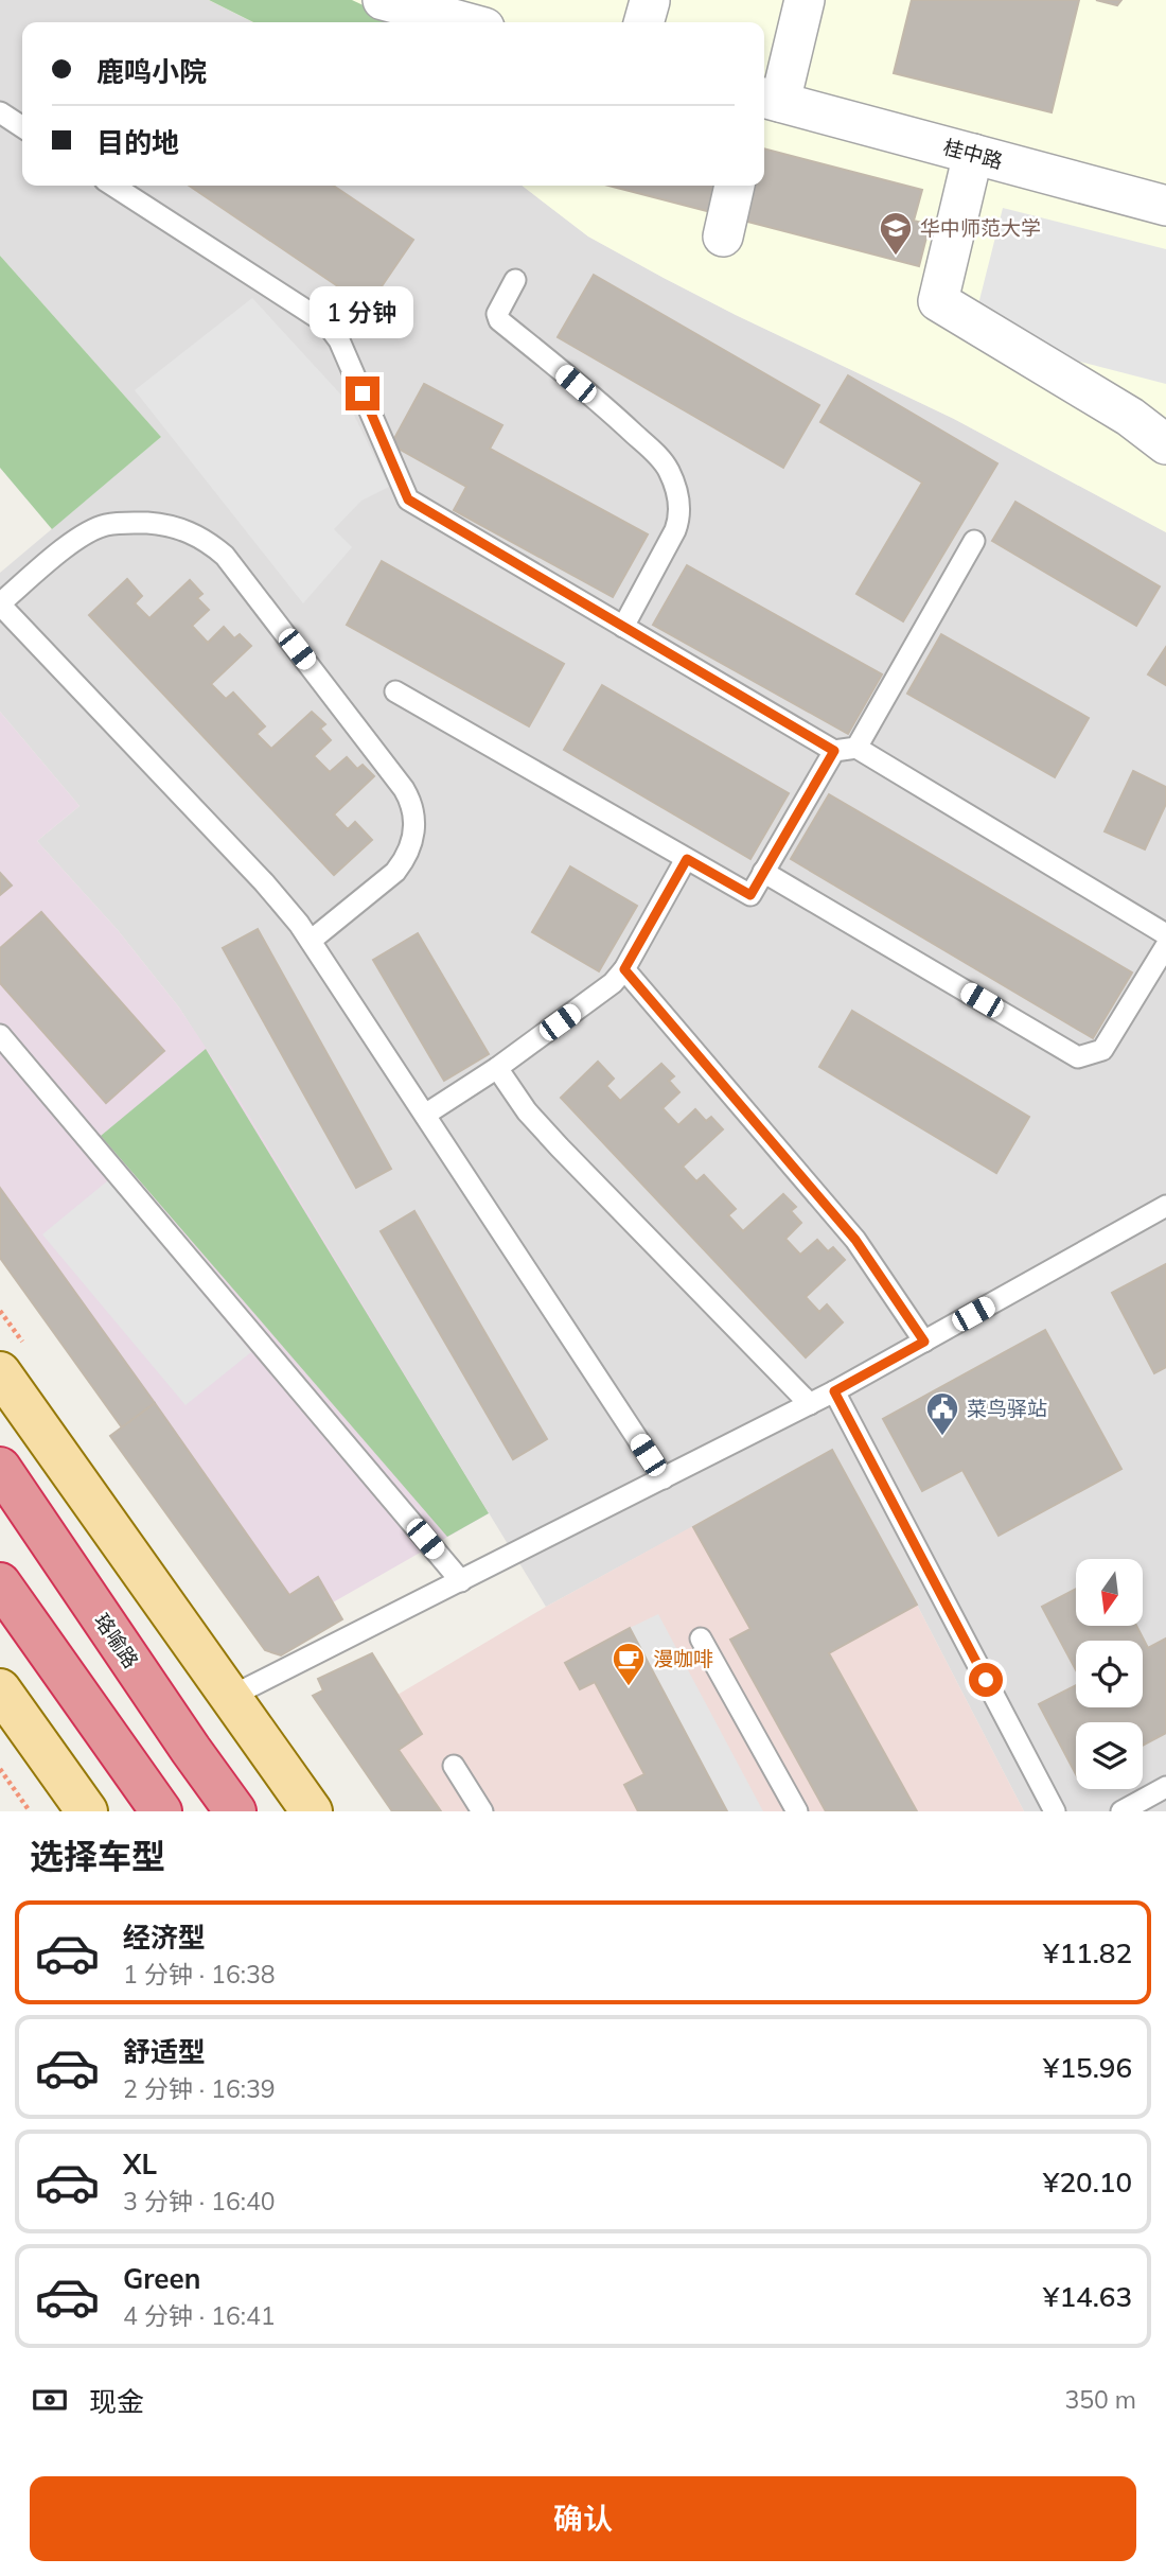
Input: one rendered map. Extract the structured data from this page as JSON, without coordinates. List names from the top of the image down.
{
  "streets": {
    "highway": ["珞喻路"],
    "street": ["桂中路"]
  },
  "places": {
    "school or university": ["华中师范大学"],
    "public building": ["菜鸟驿站"],
    "cafe": ["漫咖啡"]
  },
  "north": "bottom",
  "page": {
    "banner": ["鹿鸣小院", "目的地"],
    "bubble": "1 分钟",
    "heading": "选择车型",
    "list": [
      {
        "name": "经济型",
        "note": "1 分钟 · 16:38",
        "value": "¥11.82"
      },
      {
        "name": "舒适型",
        "note": "2 分钟 · 16:39",
        "value": "¥15.96"
      },
      {
        "name": "XL",
        "note": "3 分钟 · 16:40",
        "value": "¥20.10"
      },
      {
        "name": "Green",
        "note": "4 分钟 · 16:41",
        "value": "¥14.63"
      }
    ],
    "pay": ["现金", "350 m"],
    "buttons": "确认"
  }
}
